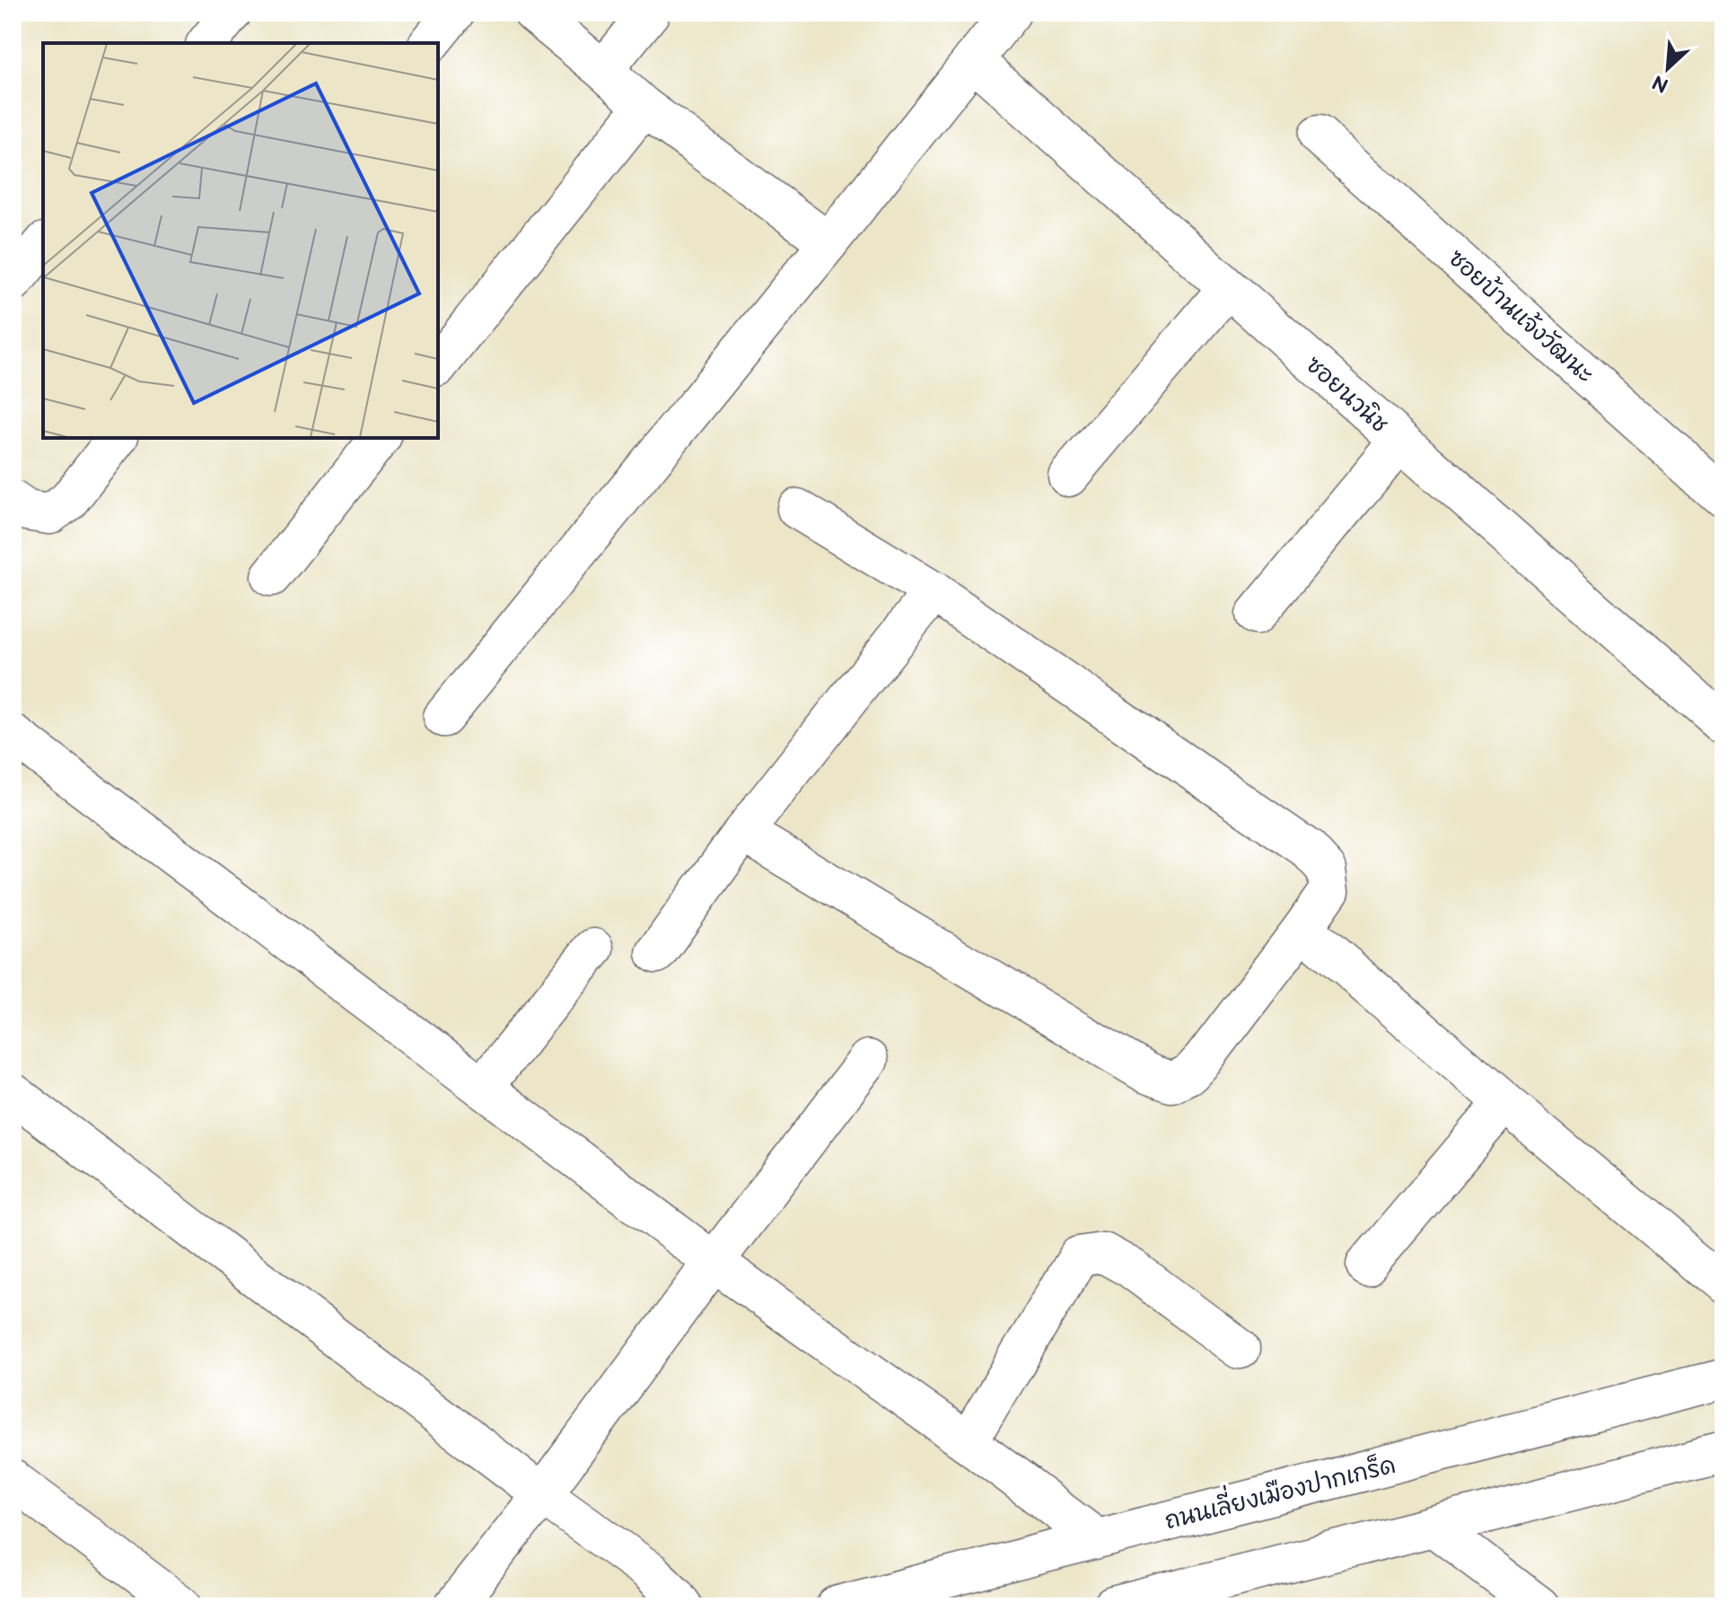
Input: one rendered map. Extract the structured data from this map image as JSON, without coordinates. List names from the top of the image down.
{
  "streets": {
    "street": ["ซอยบ้านแจ้งวัฒนะ", "ซอยนวนิช", "ถนนเลี่ยงเมืองปากเกร็ด"]
  },
  "north": "bottom left"
}
